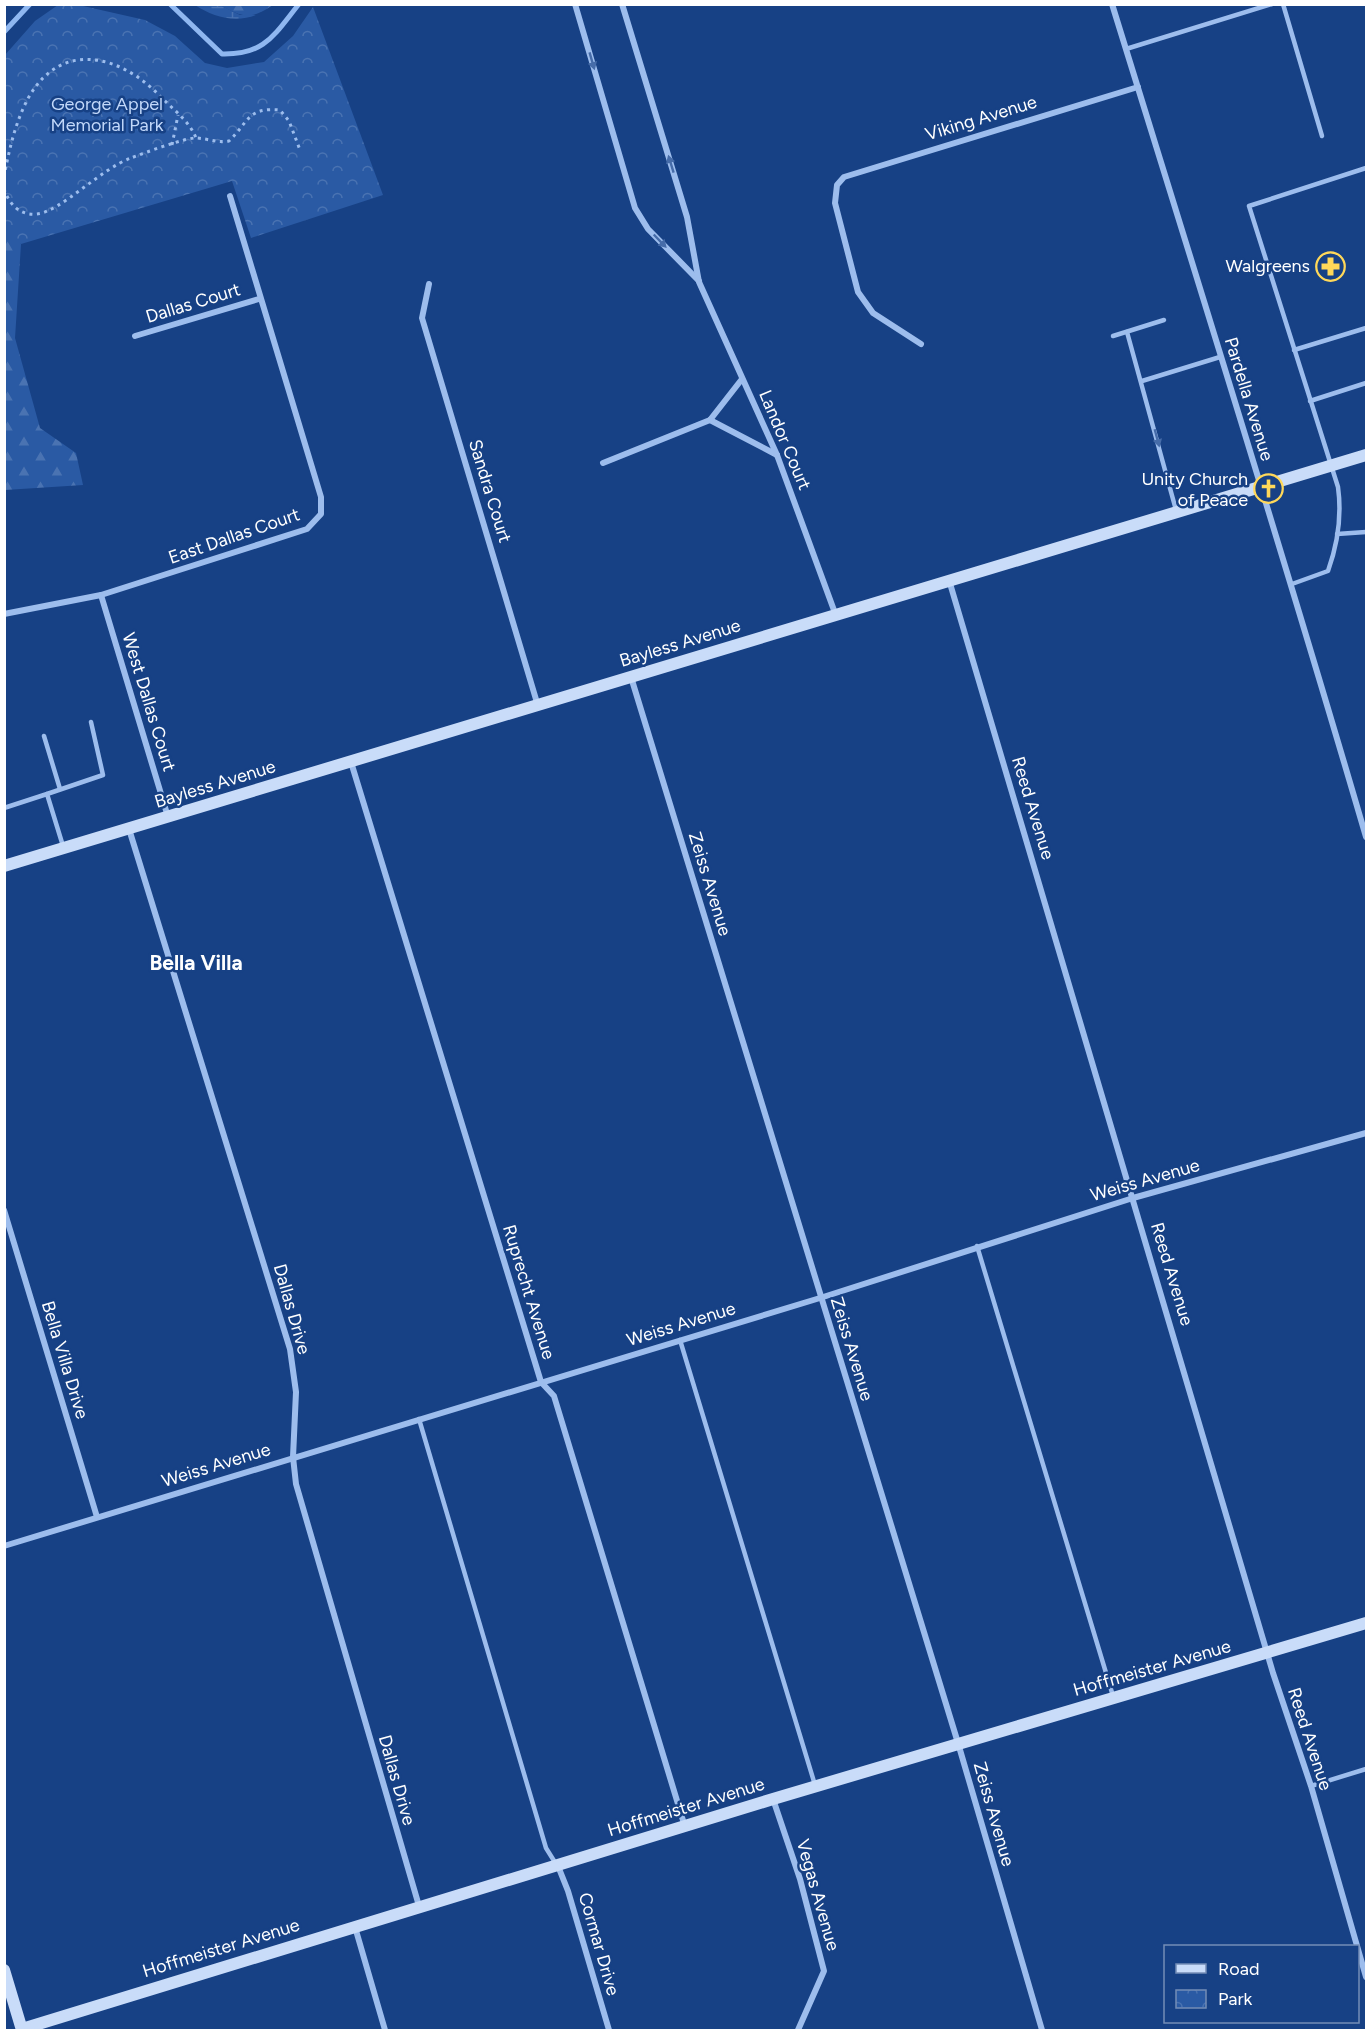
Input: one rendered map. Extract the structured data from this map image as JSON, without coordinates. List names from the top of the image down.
{
  "streets": {
    "street": [
      "Viking Avenue",
      "Dallas Court",
      "Pardella Avenue",
      "Landor Court",
      "Sandra Court",
      "East Dallas Court",
      "Bayless Avenue",
      "West Dallas Court",
      "Reed Avenue",
      "Zeiss Avenue",
      "Weiss Avenue",
      "Ruprecht Avenue",
      "Dallas Drive",
      "Bella Villa Drive",
      "Hoffmeister Avenue",
      "Vegas Avenue",
      "Cormar Drive"
    ]
  },
  "crossings": [
    ["Viking Avenue", "Pardella Avenue"],
    ["Dallas Court", "East Dallas Court"],
    ["Pardella Avenue", "Bayless Avenue"],
    ["Landor Court", "Bayless Avenue"],
    ["Sandra Court", "Bayless Avenue"],
    ["East Dallas Court", "West Dallas Court"],
    ["Bayless Avenue", "West Dallas Court"],
    ["Bayless Avenue", "Reed Avenue"],
    ["Bayless Avenue", "Zeiss Avenue"],
    ["Bayless Avenue", "Ruprecht Avenue"],
    ["Bayless Avenue", "Dallas Drive"],
    ["Reed Avenue", "Weiss Avenue"],
    ["Reed Avenue", "Hoffmeister Avenue"],
    ["Zeiss Avenue", "Weiss Avenue"],
    ["Zeiss Avenue", "Hoffmeister Avenue"],
    ["Weiss Avenue", "Ruprecht Avenue"],
    ["Weiss Avenue", "Dallas Drive"],
    ["Weiss Avenue", "Bella Villa Drive"],
    ["Ruprecht Avenue", "Hoffmeister Avenue"],
    ["Dallas Drive", "Hoffmeister Avenue"],
    ["Hoffmeister Avenue", "Vegas Avenue"],
    ["Hoffmeister Avenue", "Cormar Drive"]
  ],
  "districts": ["Bella Villa"],
  "parks": ["George Appel Memorial Park"],
  "places": {
    "pharmacy": ["Walgreens"],
    "church": ["Unity Church of Peace"]
  },
  "legend": ["Road", "Park"]
}
